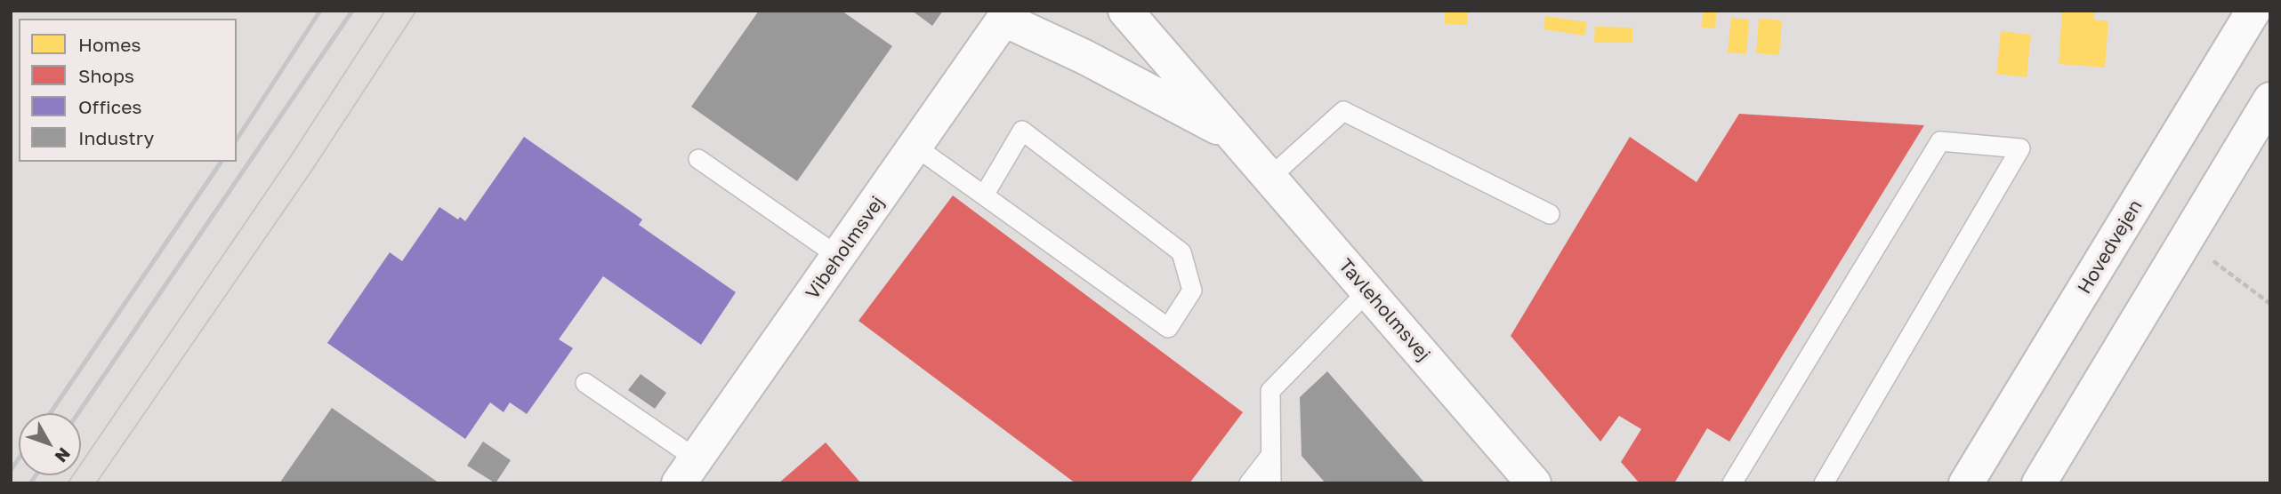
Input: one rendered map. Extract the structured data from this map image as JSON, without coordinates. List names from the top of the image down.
{
  "streets": {
    "street": ["Hovedvejen", "Vibeholmsvej", "Tavleholmsvej"]
  },
  "crossings": [
    ["Vibeholmsvej", "Tavleholmsvej"]
  ],
  "legend": [
    "Homes",
    "Shops",
    "Offices",
    "Industry"
  ],
  "north": "bottom right"
}
